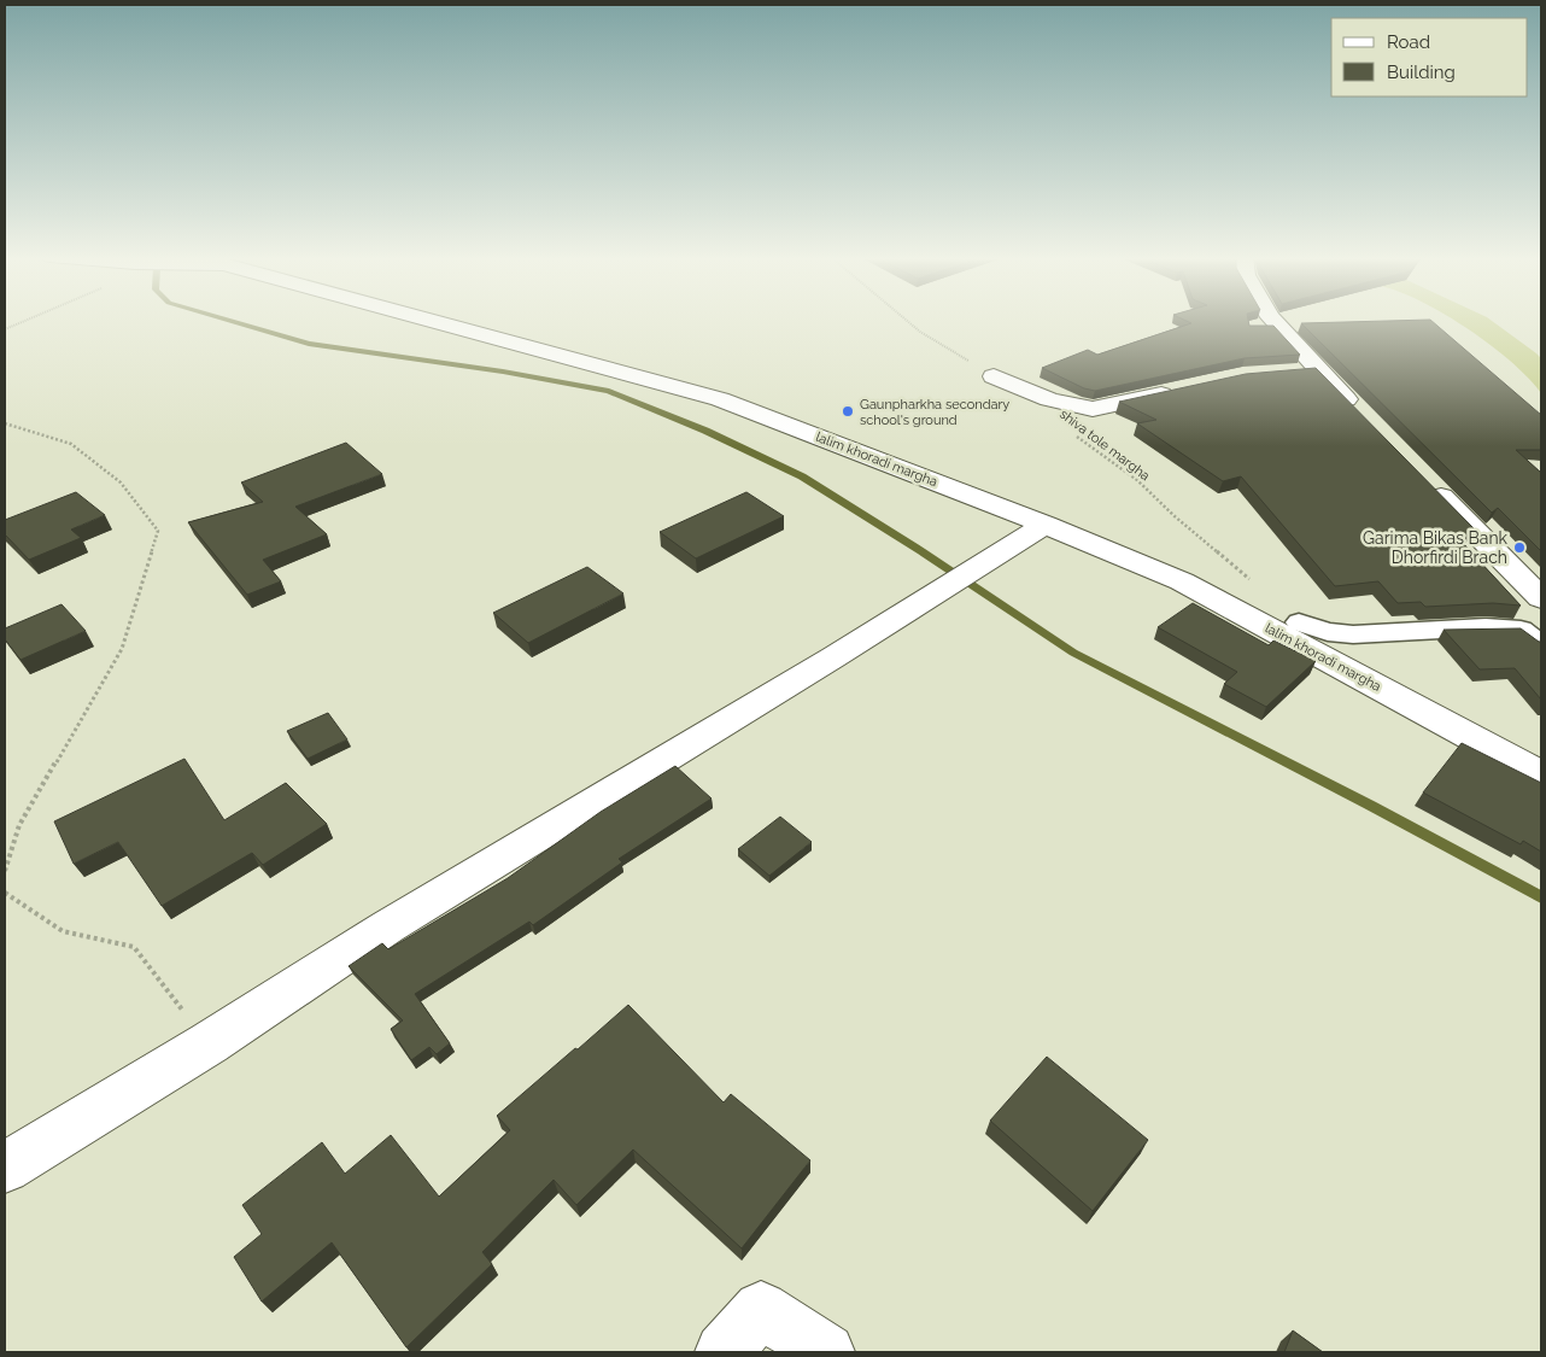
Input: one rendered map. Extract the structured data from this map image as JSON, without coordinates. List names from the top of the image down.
{
  "streets": {
    "street": ["lalim khoradi margha"],
    "path": ["shiva tole margha"]
  },
  "places": ["Gaunpharkha secondary school's ground", "Garima Bikas Bank Dhorfirdi Brach"],
  "legend": ["Road", "Building"]
}
